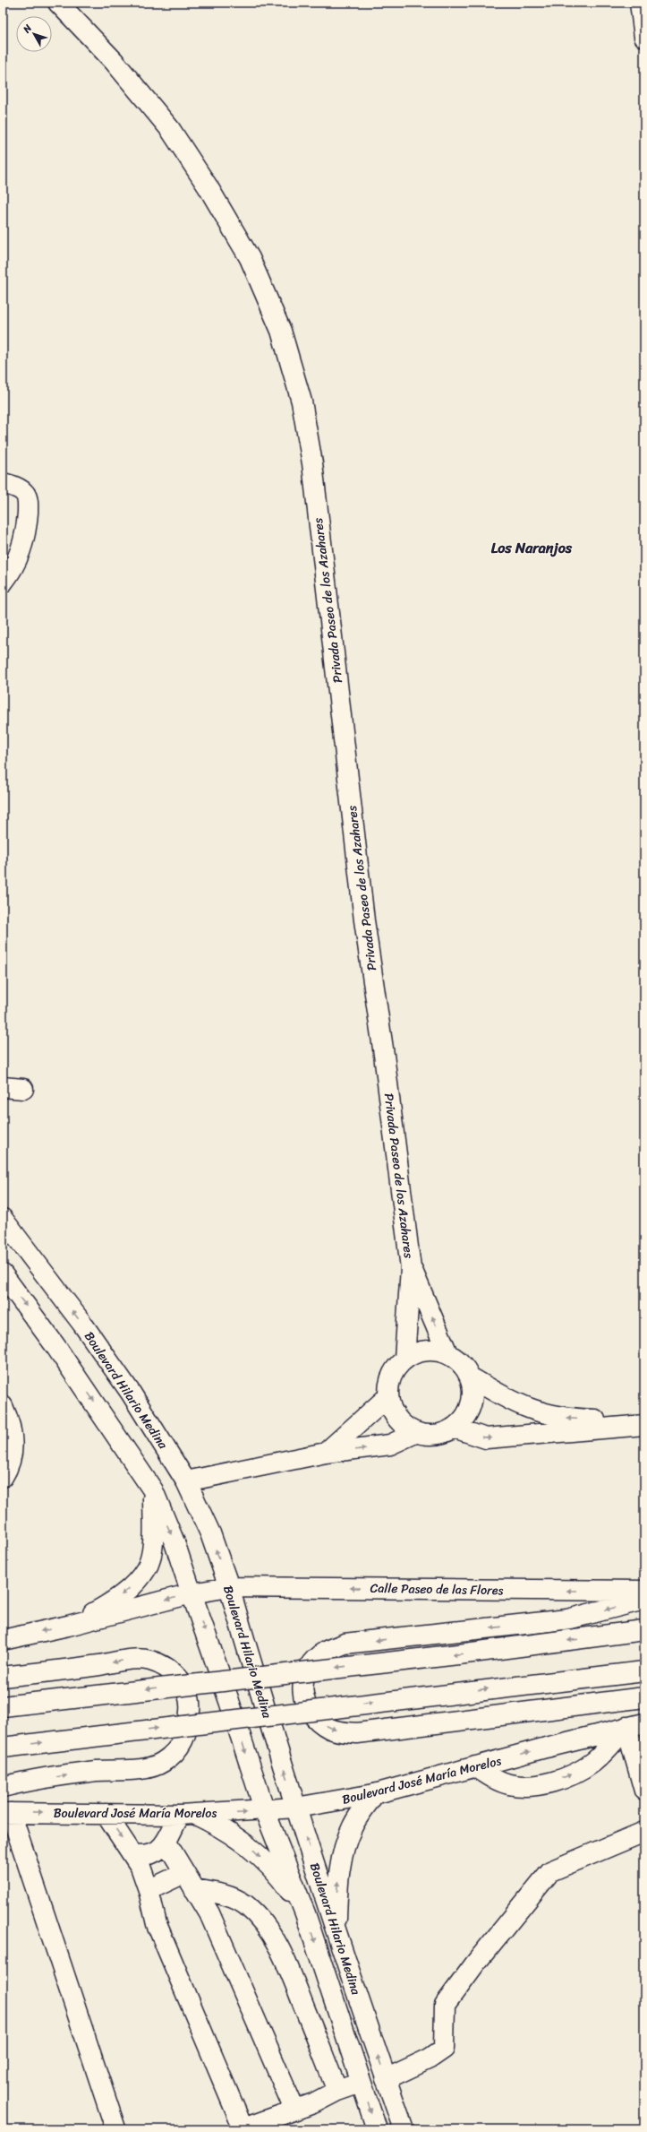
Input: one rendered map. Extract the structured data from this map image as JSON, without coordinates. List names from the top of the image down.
{
  "streets": {
    "street": [
      "Privada Paseo de los Azahares",
      "Boulevard Hilario Medina",
      "Calle Paseo de las Flores",
      "Boulevard José María Morelos"
    ]
  },
  "crossings": [
    ["Boulevard Hilario Medina", "Calle Paseo de las Flores"],
    ["Boulevard Hilario Medina", "Boulevard José María Morelos"]
  ],
  "districts": ["Los Naranjos"],
  "north": "top left"
}
